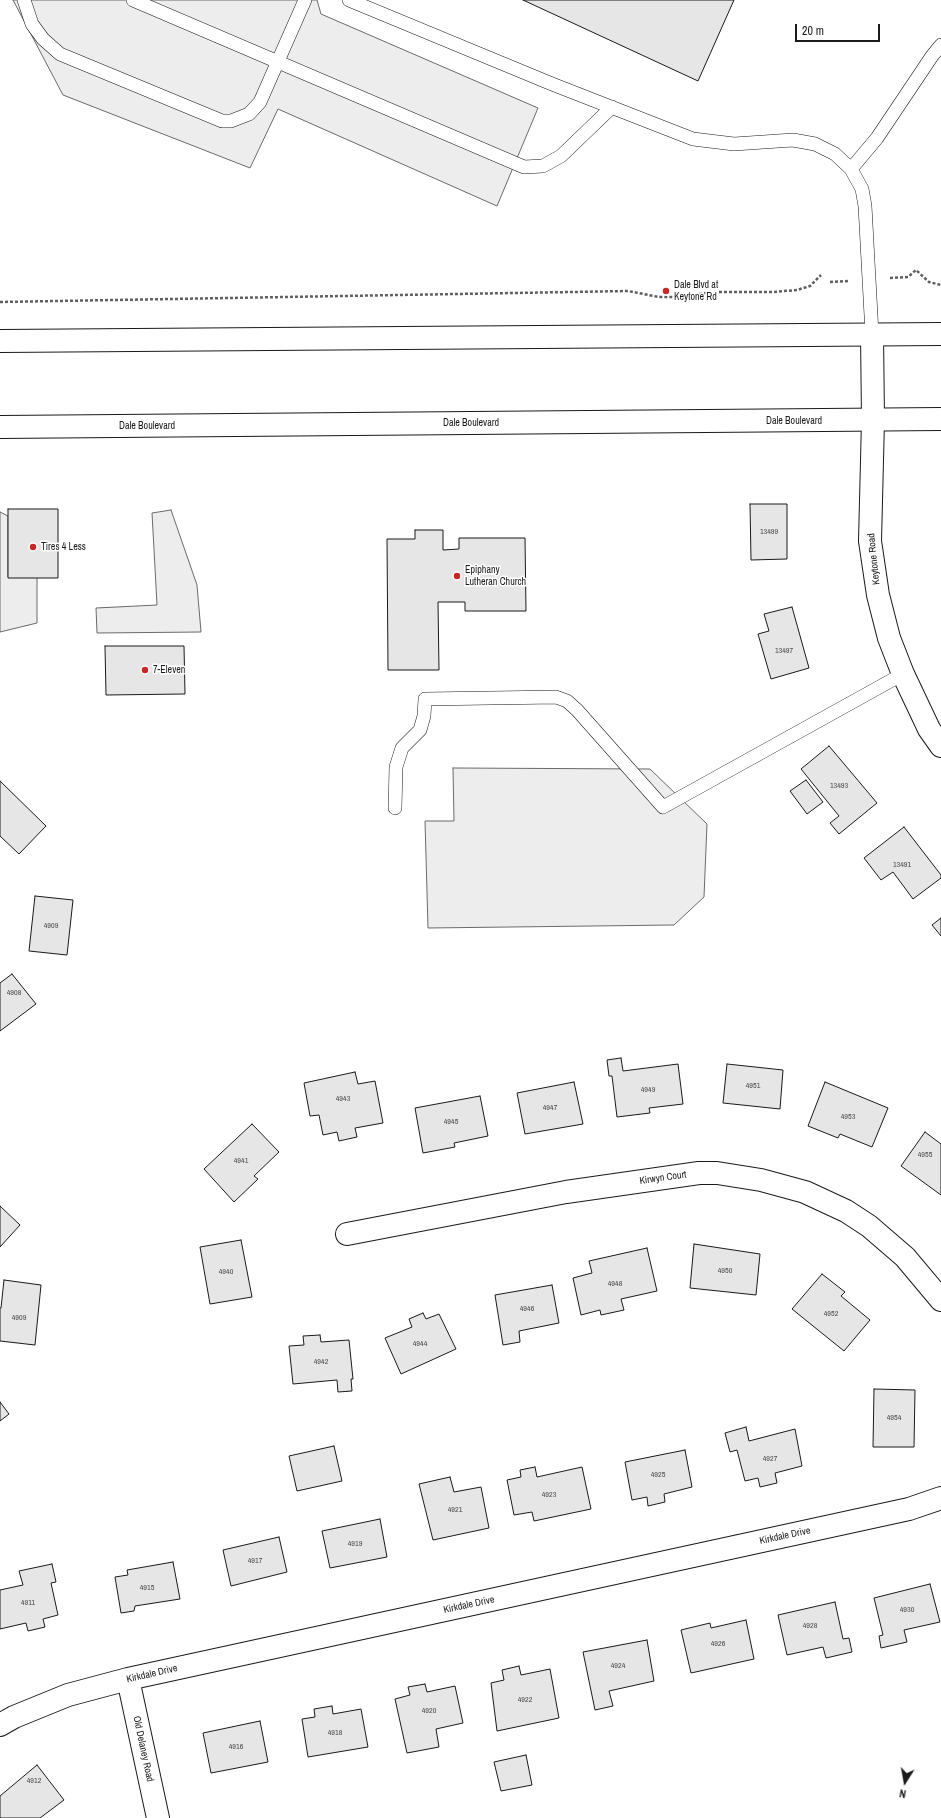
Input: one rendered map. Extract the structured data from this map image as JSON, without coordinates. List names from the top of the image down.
{
  "streets": {
    "street": [
      "Dale Boulevard",
      "Keytone Road",
      "Kirwyn Court",
      "Kirkdale Drive",
      "Old Delaney Road"
    ]
  },
  "crossings": [
    ["Dale Boulevard", "Keytone Road"],
    ["Kirkdale Drive", "Old Delaney Road"]
  ],
  "places": [
    "Dale Blvd at Keytone Rd",
    "Tires 4 Less",
    "Epiphany Lutheran Church",
    "7-Eleven"
  ],
  "house_numbers": [
    "13499",
    "13497",
    "13493",
    "13491",
    "4909",
    "4908",
    "4951",
    "4949",
    "4943",
    "4947",
    "4953",
    "4945",
    "4955",
    "4941",
    "4950",
    "4940",
    "4948",
    "4946",
    "4952",
    "4909",
    "4944",
    "4942",
    "4954",
    "4927",
    "4925",
    "4923",
    "4921",
    "4919",
    "4917",
    "4915",
    "4911",
    "4930",
    "4928",
    "4926",
    "4924",
    "4922",
    "4920",
    "4918",
    "4916",
    "4912"
  ],
  "scale_bar": "20 m",
  "north": "bottom"
}
